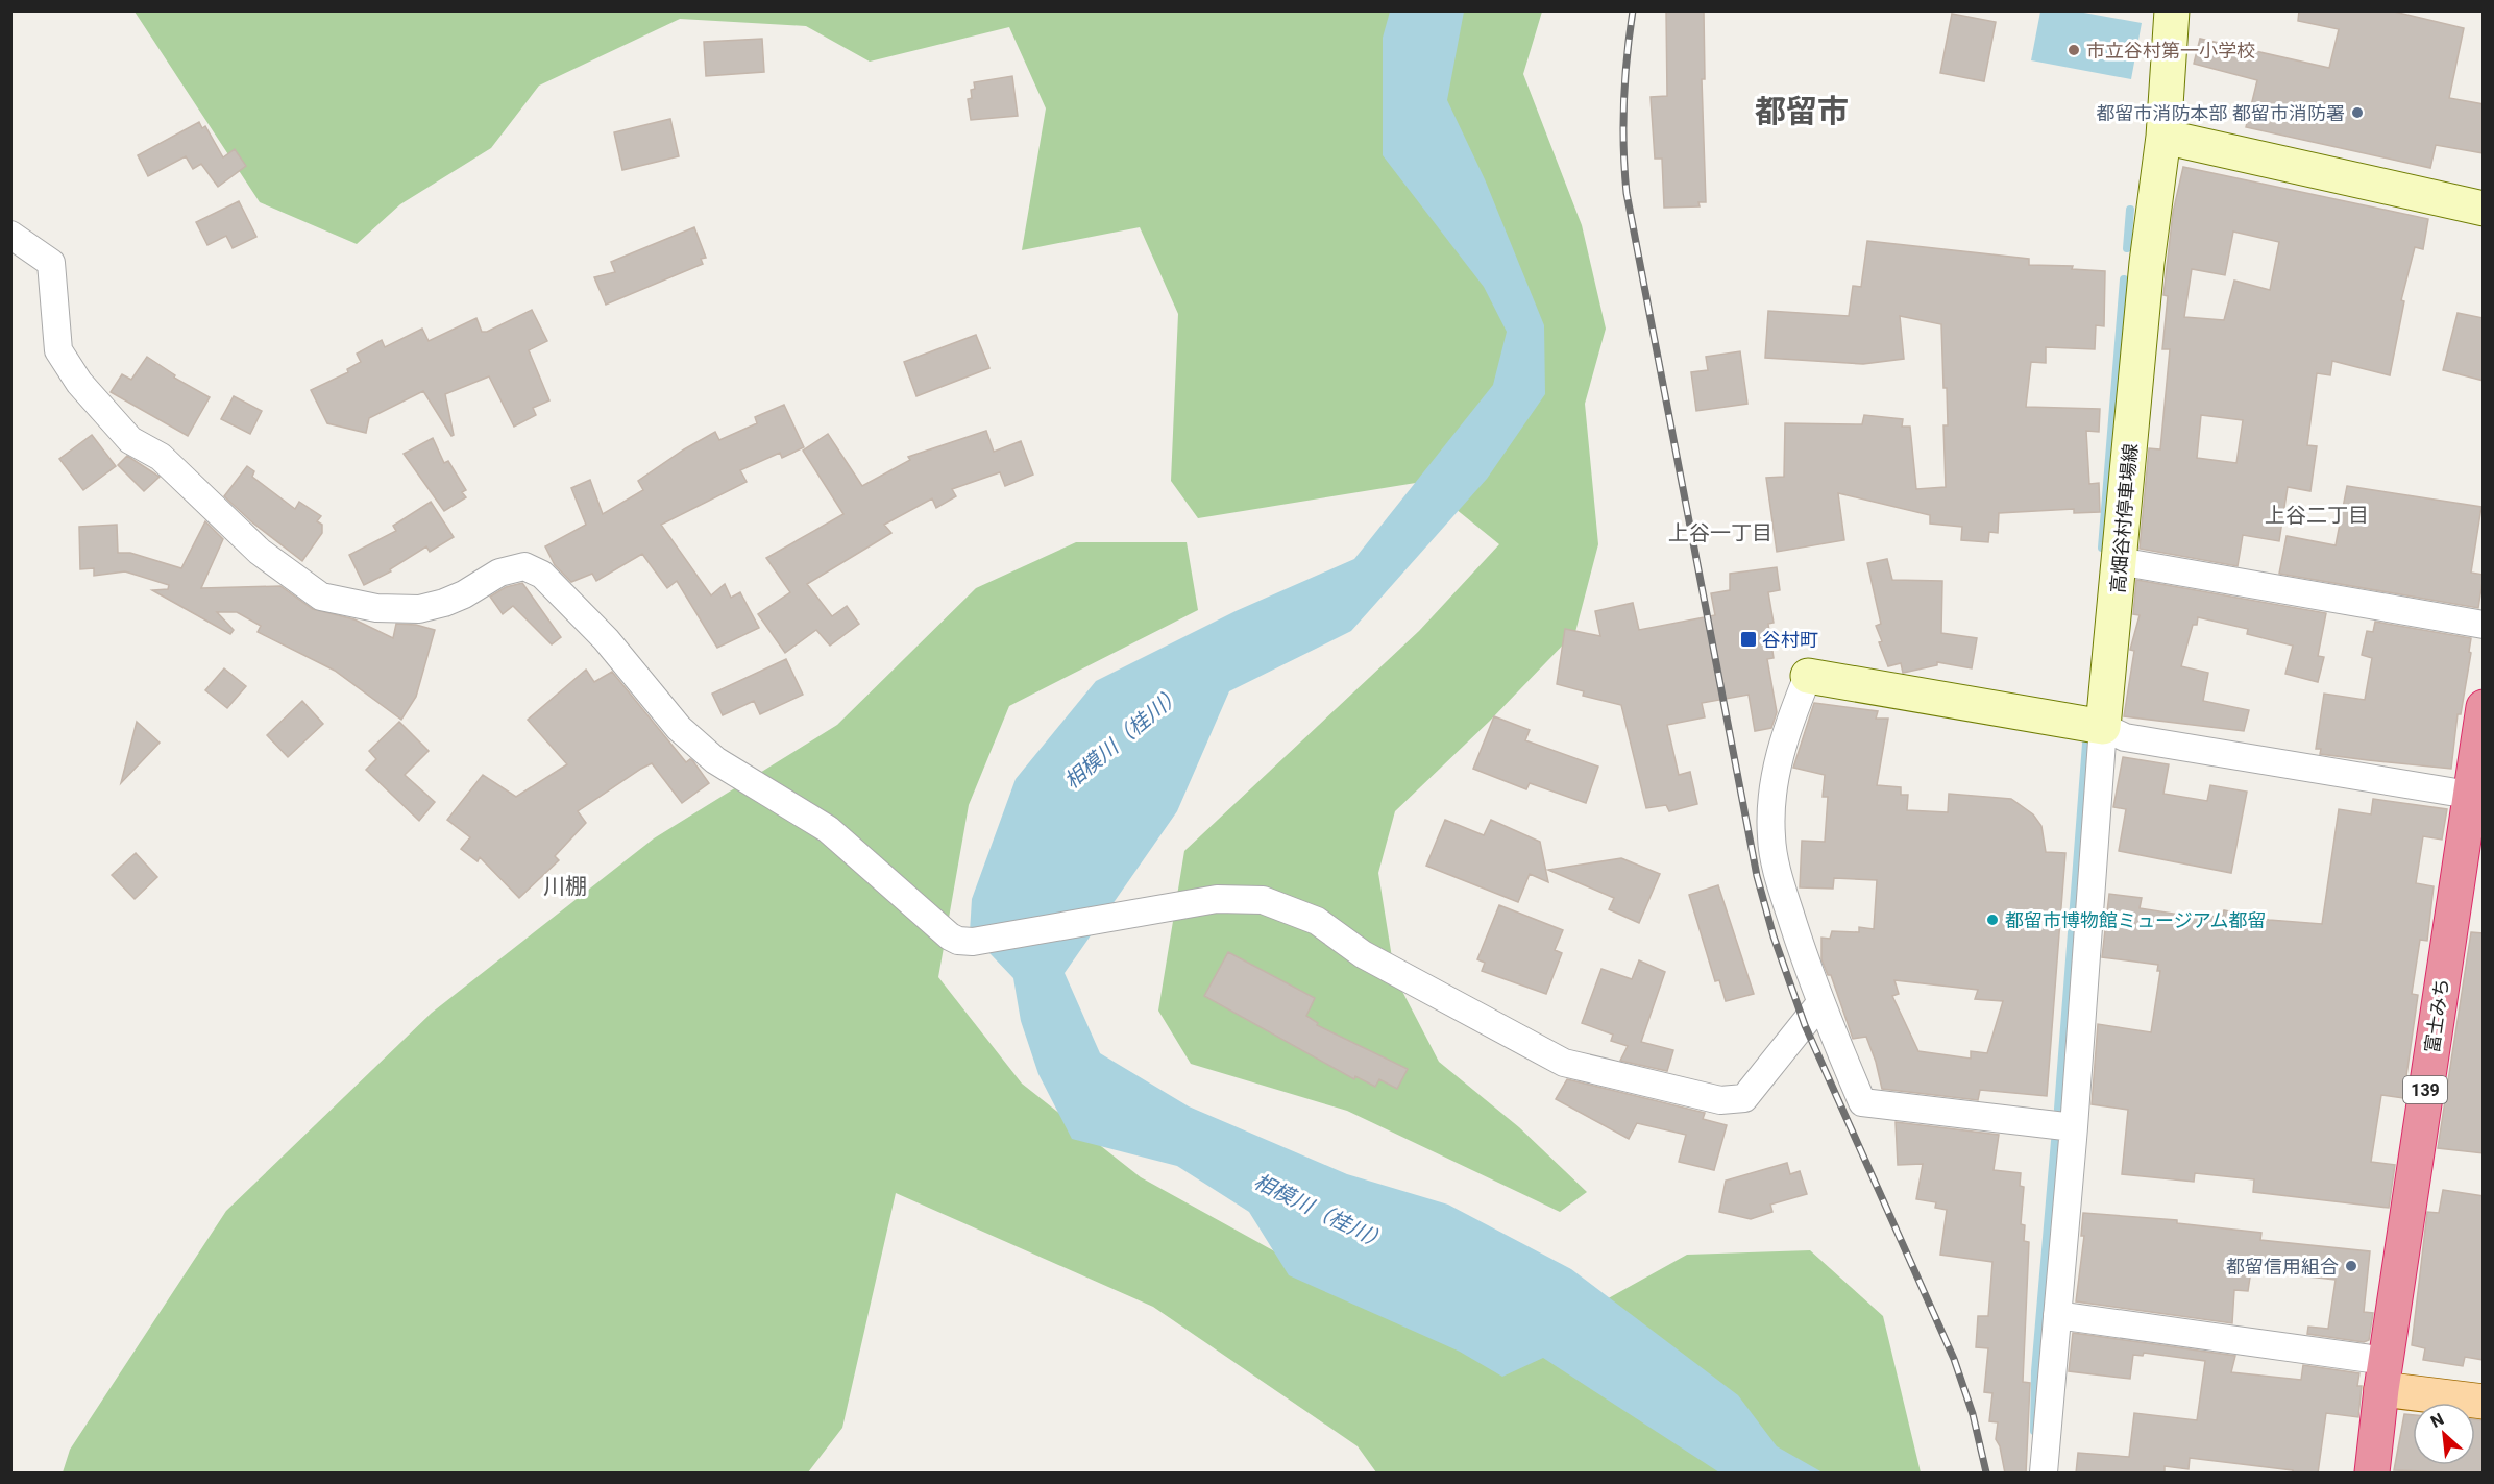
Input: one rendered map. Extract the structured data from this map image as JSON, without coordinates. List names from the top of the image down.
{
  "streets": {
    "highway": ["富士みち", "139"],
    "main road": ["高畑谷村停車場線"]
  },
  "districts": [
    "都留市",
    "上谷二丁目",
    "上谷一丁目",
    "川棚"
  ],
  "water": ["相模川（桂川）"],
  "places": {
    "other": [
      "市立谷村第一小学校",
      "都留市消防本部 都留市消防署",
      "都留市博物館ミュージアム都留",
      "都留信用組合"
    ],
    "transit": ["谷村町"]
  },
  "north": "top left"
}
